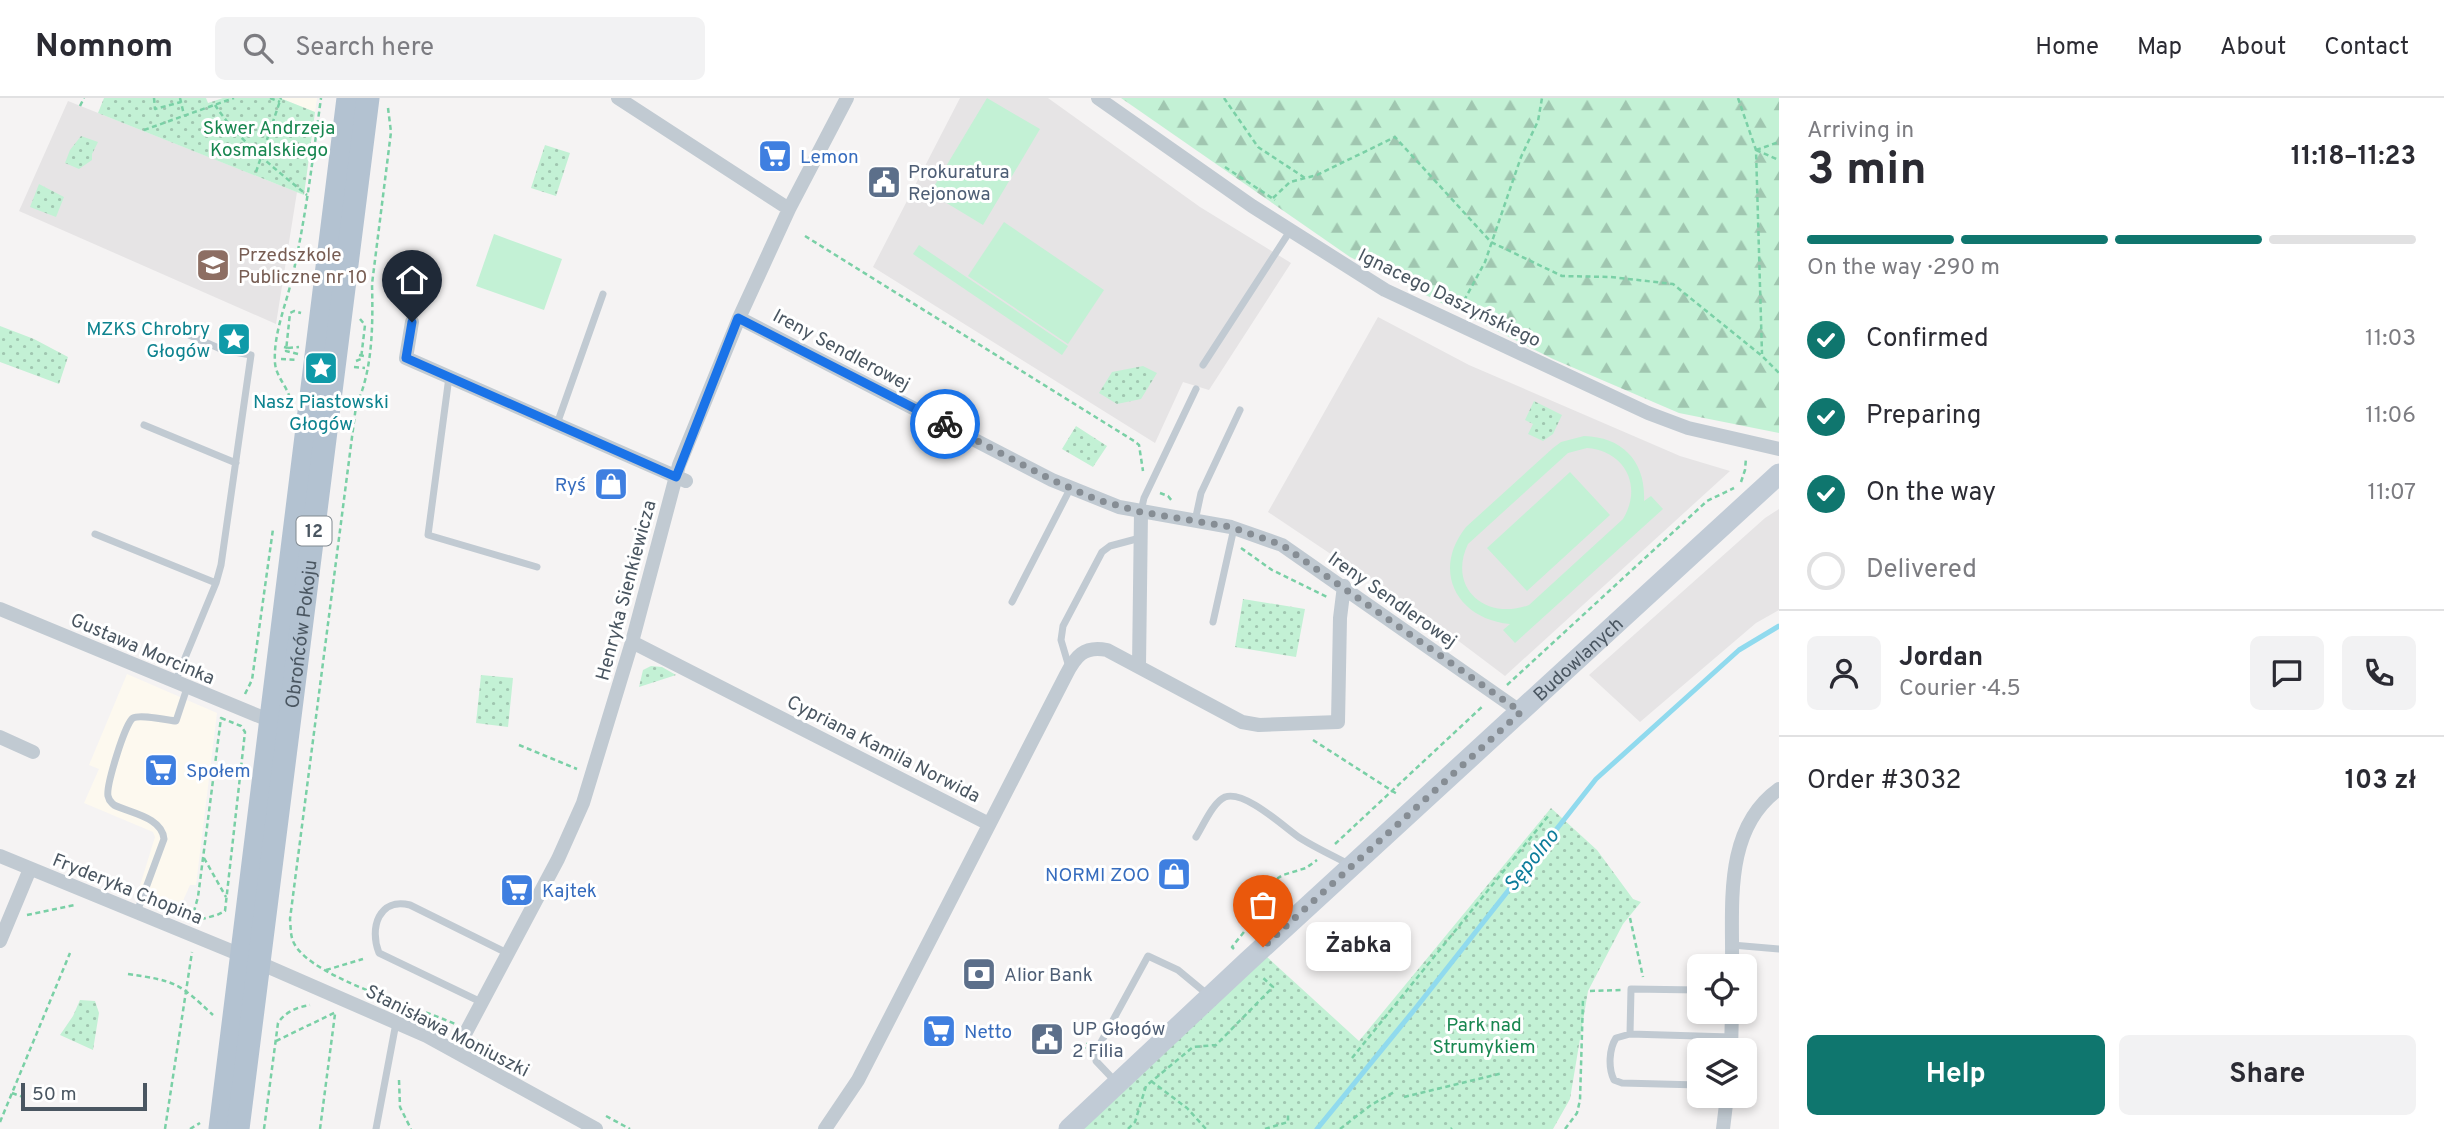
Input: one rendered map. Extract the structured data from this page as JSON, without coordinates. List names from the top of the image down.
{
  "streets": {
    "main road": ["12", "Obrońców Pokoju"],
    "street": [
      "Ignacego Daszyńskiego",
      "Ireny Sendlerowej",
      "Henryka Sienkiewicza",
      "Gustawa Morcinka",
      "Budowlanych",
      "Cypriana Kamila Norwida",
      "Fryderyka Chopina",
      "Stanisława Moniuszki"
    ]
  },
  "crossings": [
    ["Ireny Sendlerowej", "Henryka Sienkiewicza"],
    ["Ireny Sendlerowej", "Budowlanych"],
    ["Ireny Sendlerowej", "Cypriana Kamila Norwida"],
    ["Henryka Sienkiewicza", "Cypriana Kamila Norwida"],
    ["Henryka Sienkiewicza", "Stanisława Moniuszki"],
    ["Obrońców Pokoju", "Gustawa Morcinka"],
    ["Obrońców Pokoju", "Fryderyka Chopina"],
    ["Obrońców Pokoju", "Stanisława Moniuszki"],
    ["Fryderyka Chopina", "Stanisława Moniuszki"]
  ],
  "water": ["Sępolno"],
  "parks": ["Skwer Andrzeja Kosmalskiego", "Park nad Strumykiem"],
  "places": {
    "supermarket": [
      "Lemon",
      "Społem",
      "Kajtek",
      "Netto"
    ],
    "public building": ["Prokuratura Rejonowa", "UP Głogów 2 Filia"],
    "school or university": ["Przedszkole Publiczne nr 10"],
    "place": ["MZKS Chrobry Głogów", "Nasz Piastowski Głogów"],
    "shop": ["Ryś", "NORMI ZOO"],
    "other": ["Żabka"],
    "bank": ["Alior Bank"]
  },
  "scale_bar": "50 m",
  "page": {
    "header": "Nomnom",
    "search": "Search here",
    "nav": [
      "Home",
      "Map",
      "About",
      "Contact"
    ],
    "heading": ["3 min", "Arriving in", "11:18–11:23"],
    "panel": [
      "Jordan",
      "Courier · 4.5",
      "Order #3032",
      "103 zł"
    ],
    "bar": "On the way · 290 m",
    "list": [
      ["Confirmed", "11:03"],
      ["Preparing", "11:06"],
      ["On the way", "11:07"],
      "Delivered"
    ],
    "bubble": "Żabka",
    "buttons": ["Help", "Share"],
    "scale": "50 m"
  }
}
